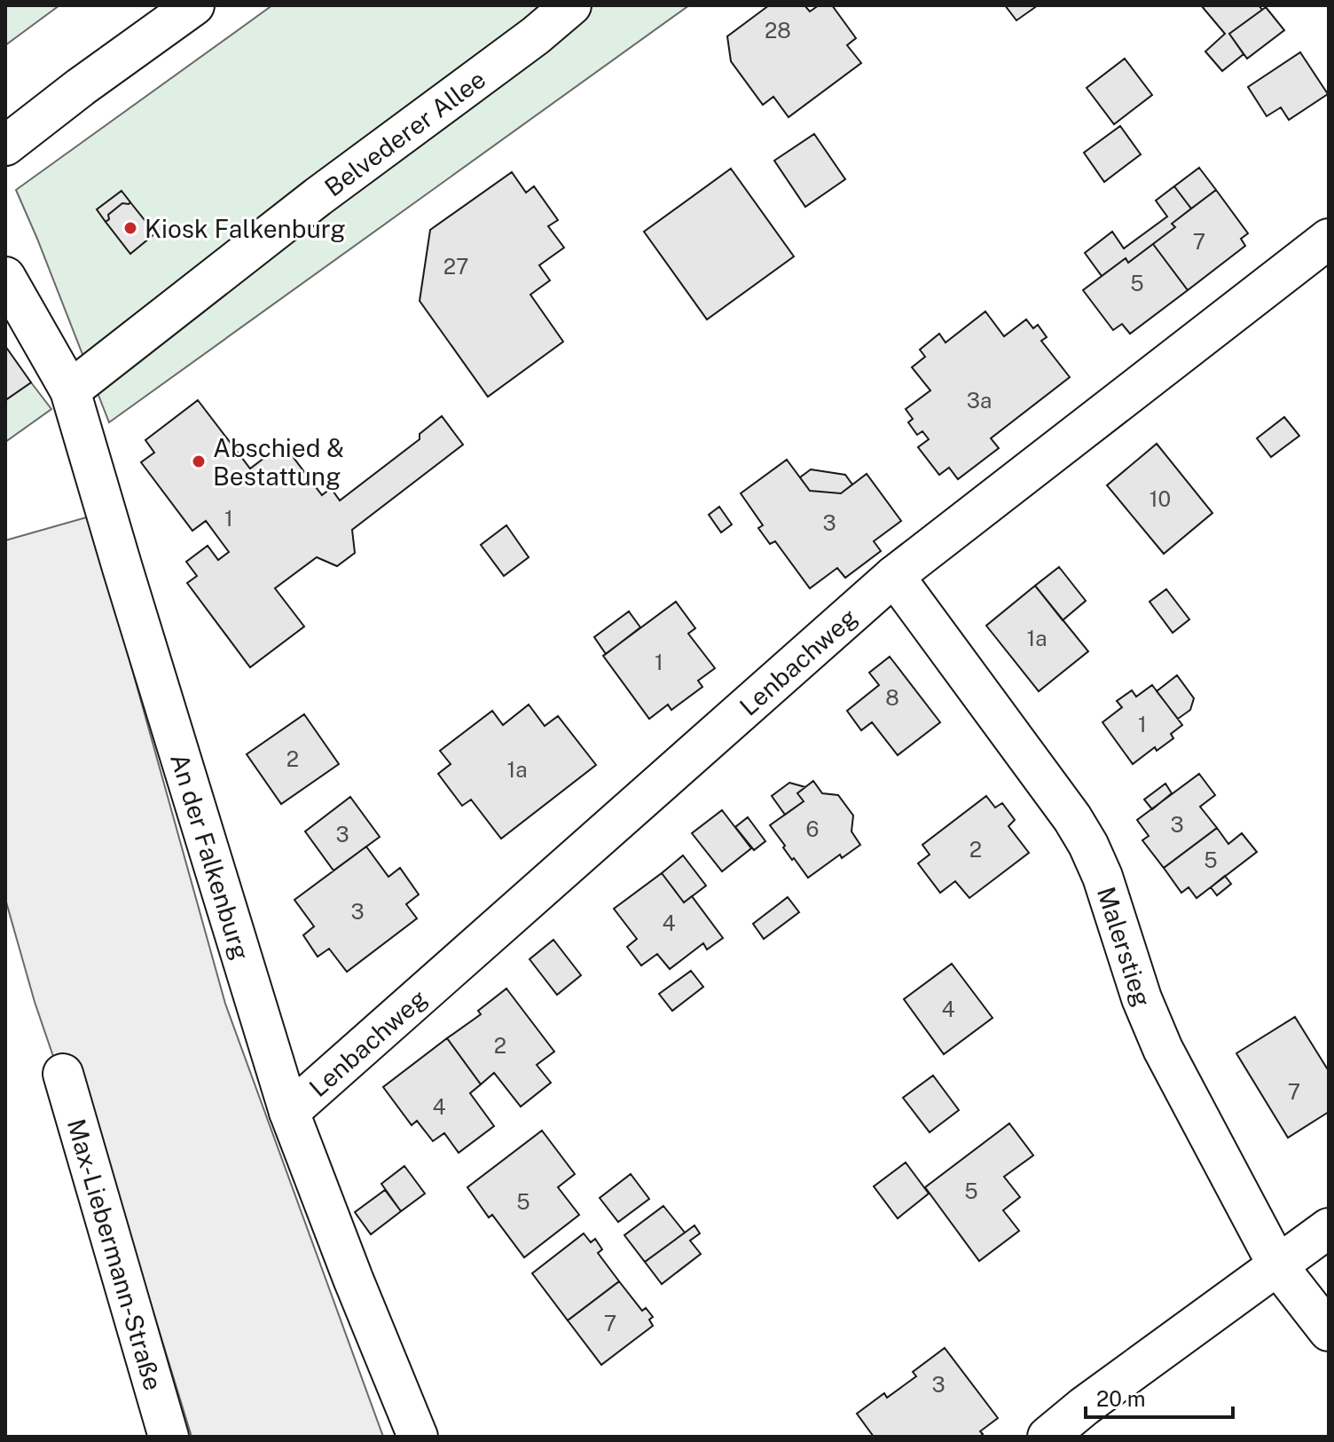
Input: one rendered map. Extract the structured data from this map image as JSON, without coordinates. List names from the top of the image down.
{
  "streets": {
    "street": [
      "Belvederer Allee",
      "Lenbachweg",
      "An der Falkenburg",
      "Malerstieg",
      "Max-Liebermann-Straße"
    ]
  },
  "crossings": [
    ["Belvederer Allee", "An der Falkenburg"],
    ["Lenbachweg", "An der Falkenburg"],
    ["Lenbachweg", "Malerstieg"]
  ],
  "places": ["Kiosk Falkenburg", "Abschied & Bestattung"],
  "house_numbers": [
    "28",
    "7",
    "27",
    "5",
    "3a",
    "10",
    "1",
    "3",
    "1a",
    "1",
    "8",
    "1",
    "2",
    "1a",
    "3",
    "6",
    "3",
    "2",
    "5",
    "3",
    "4",
    "4",
    "2",
    "7",
    "4",
    "5",
    "5",
    "7",
    "3"
  ],
  "scale_bar": "20 m"
}
